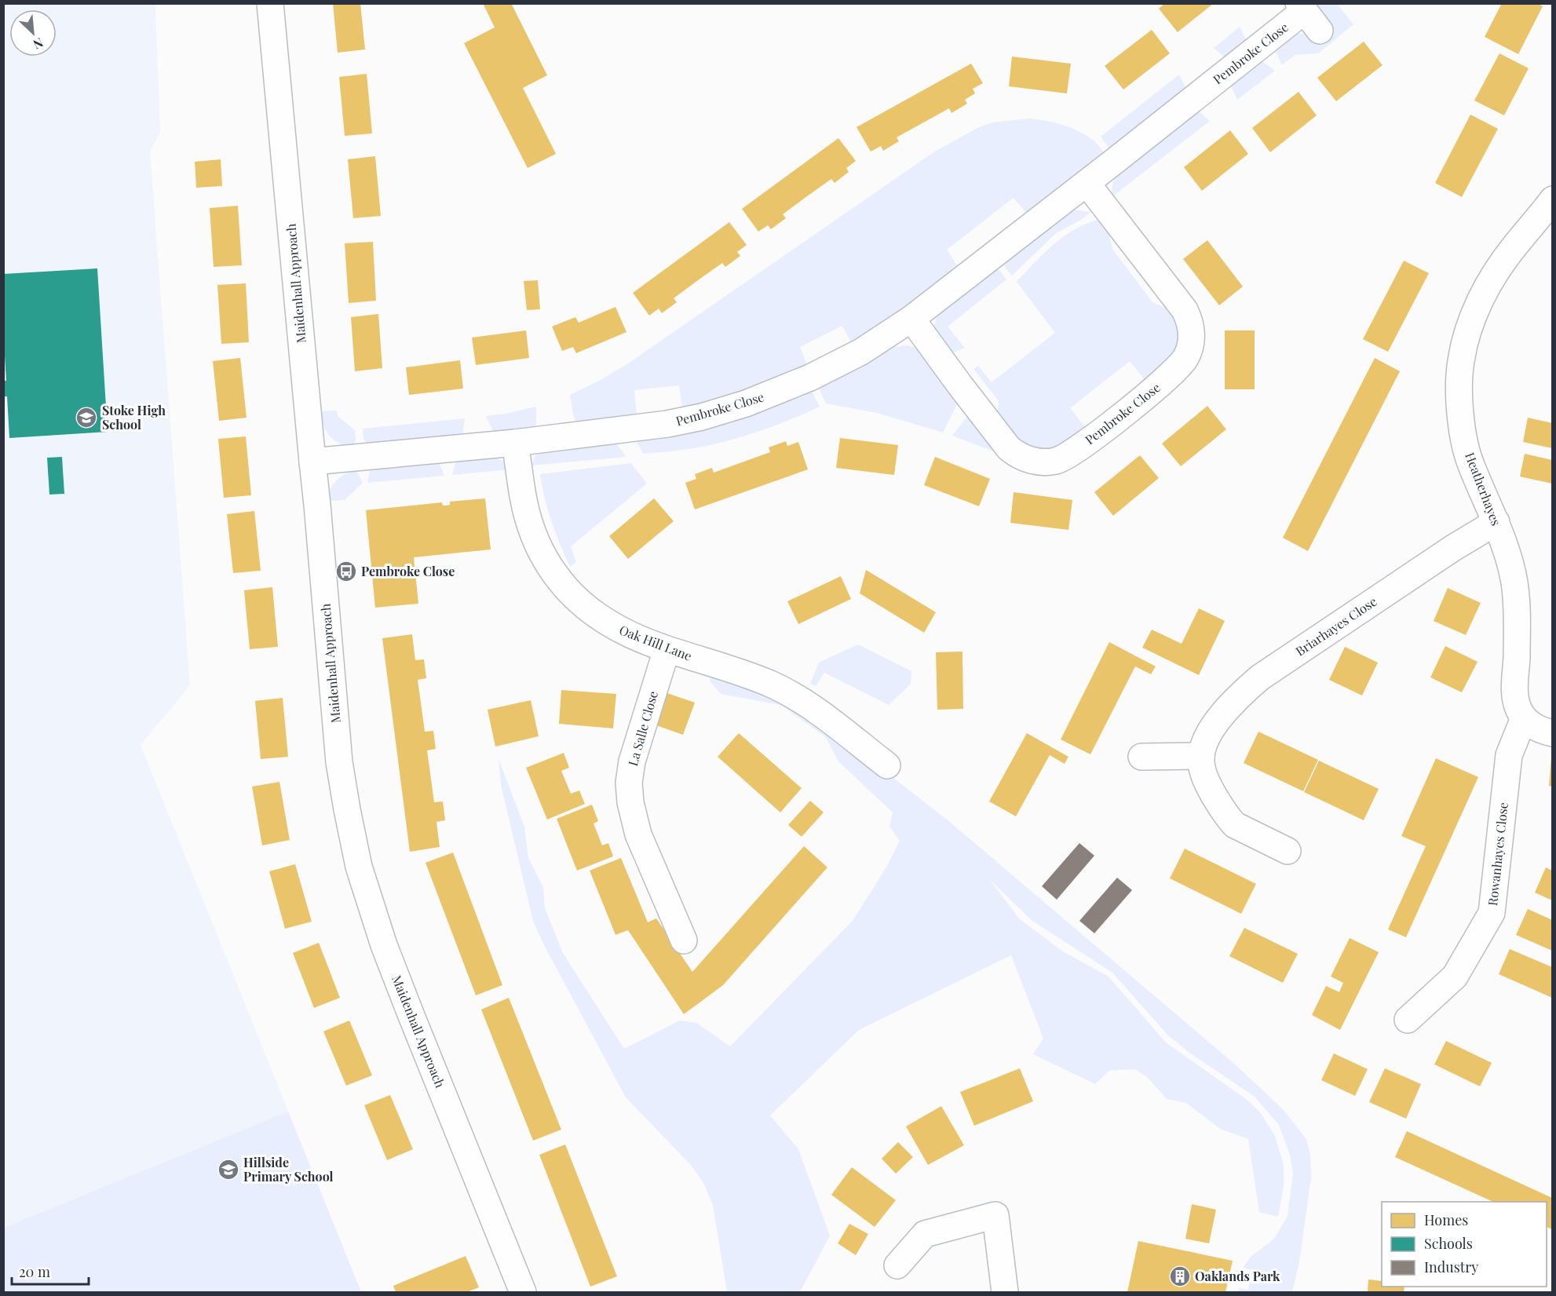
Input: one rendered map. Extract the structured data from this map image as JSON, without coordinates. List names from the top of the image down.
{
  "streets": {
    "street": [
      "Pembroke Close",
      "Maidenhall Approach",
      "Heatherhayes",
      "Briarhayes Close",
      "Oak Hill Lane",
      "La Salle Close",
      "Rowanhayes Close"
    ]
  },
  "crossings": [
    ["Pembroke Close", "Maidenhall Approach"],
    ["Pembroke Close", "Oak Hill Lane"],
    ["Heatherhayes", "Briarhayes Close"],
    ["Heatherhayes", "Rowanhayes Close"],
    ["Oak Hill Lane", "La Salle Close"]
  ],
  "places": {
    "school or university": ["Stoke High School", "Hillside Primary School"],
    "bus stop": ["Pembroke Close"],
    "building": ["Oaklands Park"]
  },
  "legend": ["Homes", "Schools", "Industry"],
  "scale_bar": "20 m",
  "north": "bottom right"
}
